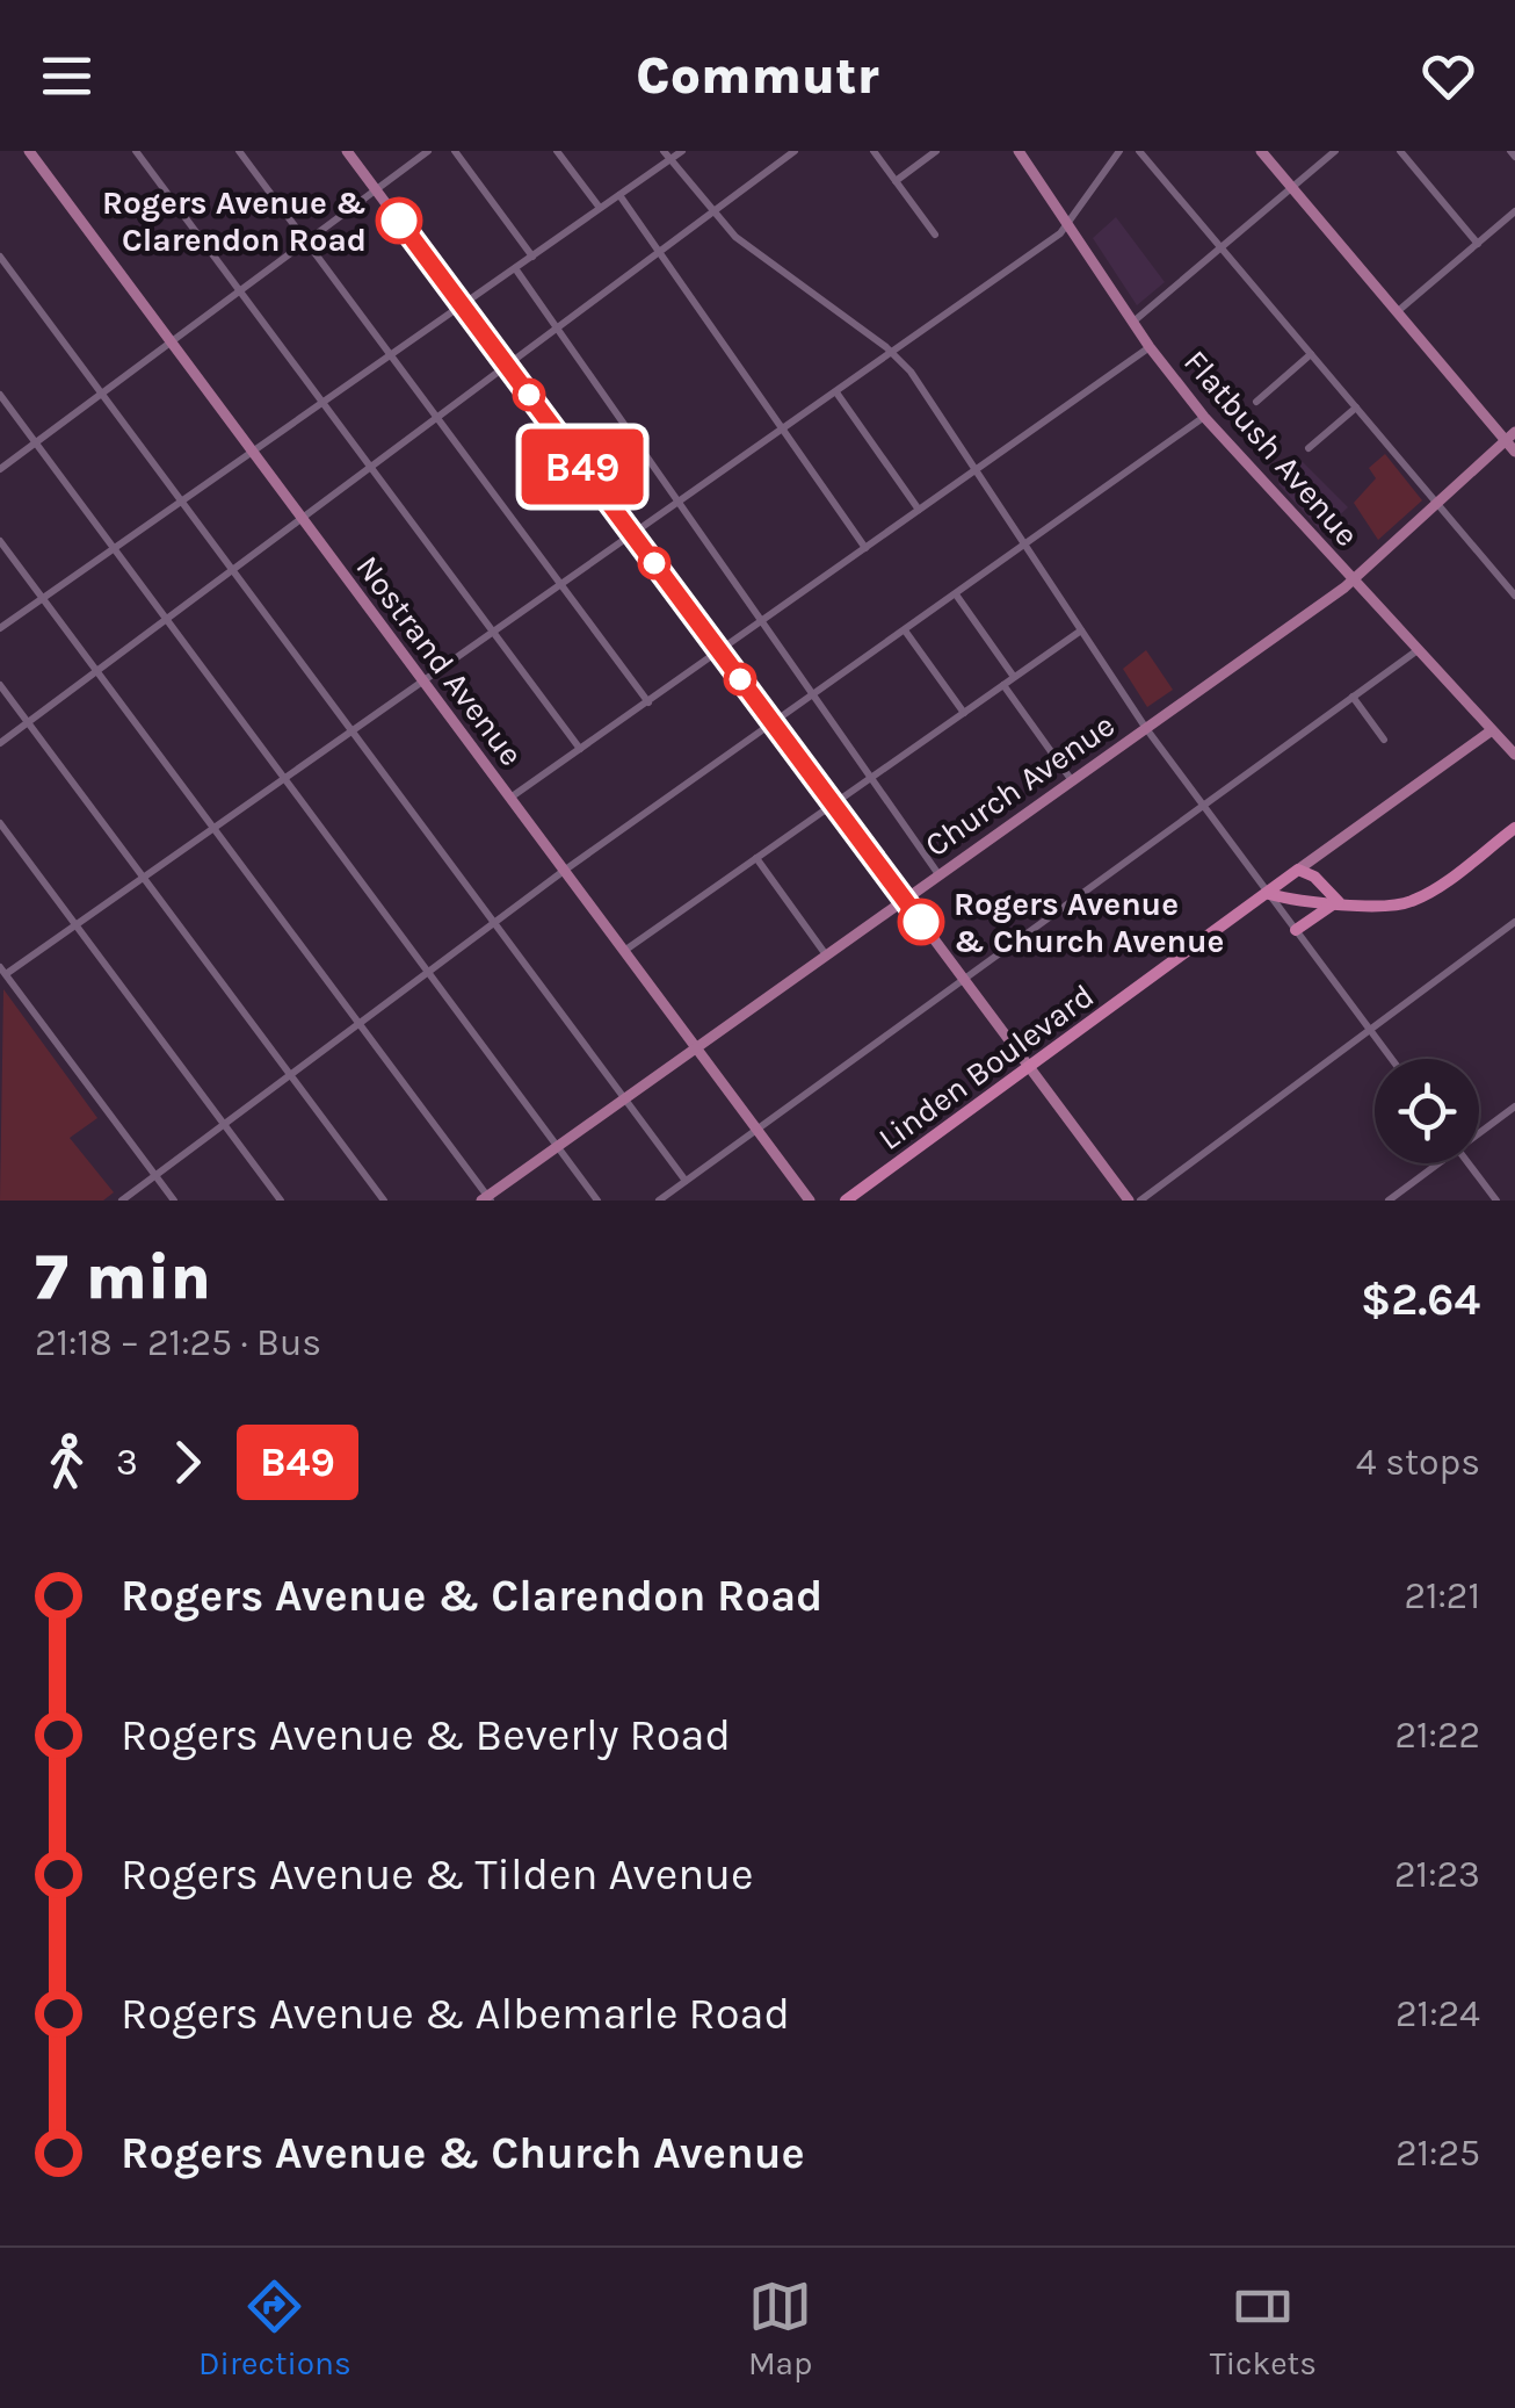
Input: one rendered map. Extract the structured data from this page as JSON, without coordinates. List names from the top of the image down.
{
  "streets": {
    "highway": ["Linden Boulevard"],
    "main road": ["Flatbush Avenue", "Nostrand Avenue", "Church Avenue"]
  },
  "crossings": [
    ["Flatbush Avenue", "Church Avenue"],
    ["Flatbush Avenue", "Linden Boulevard"],
    ["Nostrand Avenue", "Church Avenue"]
  ],
  "places": ["Rogers Avenue & Clarendon Road", "Rogers Avenue & Church Avenue"],
  "lines": ["bus line B49"],
  "page": {
    "header": "Commutr",
    "on_map": "B49",
    "heading": ["7 min", "21:18 – 21:25 · Bus", "$2.64"],
    "legs": ["3", "B49", "4 stops"],
    "list": [
      {
        "name": "Rogers Avenue & Clarendon Road",
        "value": "21:21"
      },
      {
        "name": "Rogers Avenue & Beverly Road",
        "value": "21:22"
      },
      {
        "name": "Rogers Avenue & Tilden Avenue",
        "value": "21:23"
      },
      {
        "name": "Rogers Avenue & Albemarle Road",
        "value": "21:24"
      },
      {
        "name": "Rogers Avenue & Church Avenue",
        "value": "21:25"
      }
    ],
    "tabs": ["Directions", "Map", "Tickets"]
  }
}
